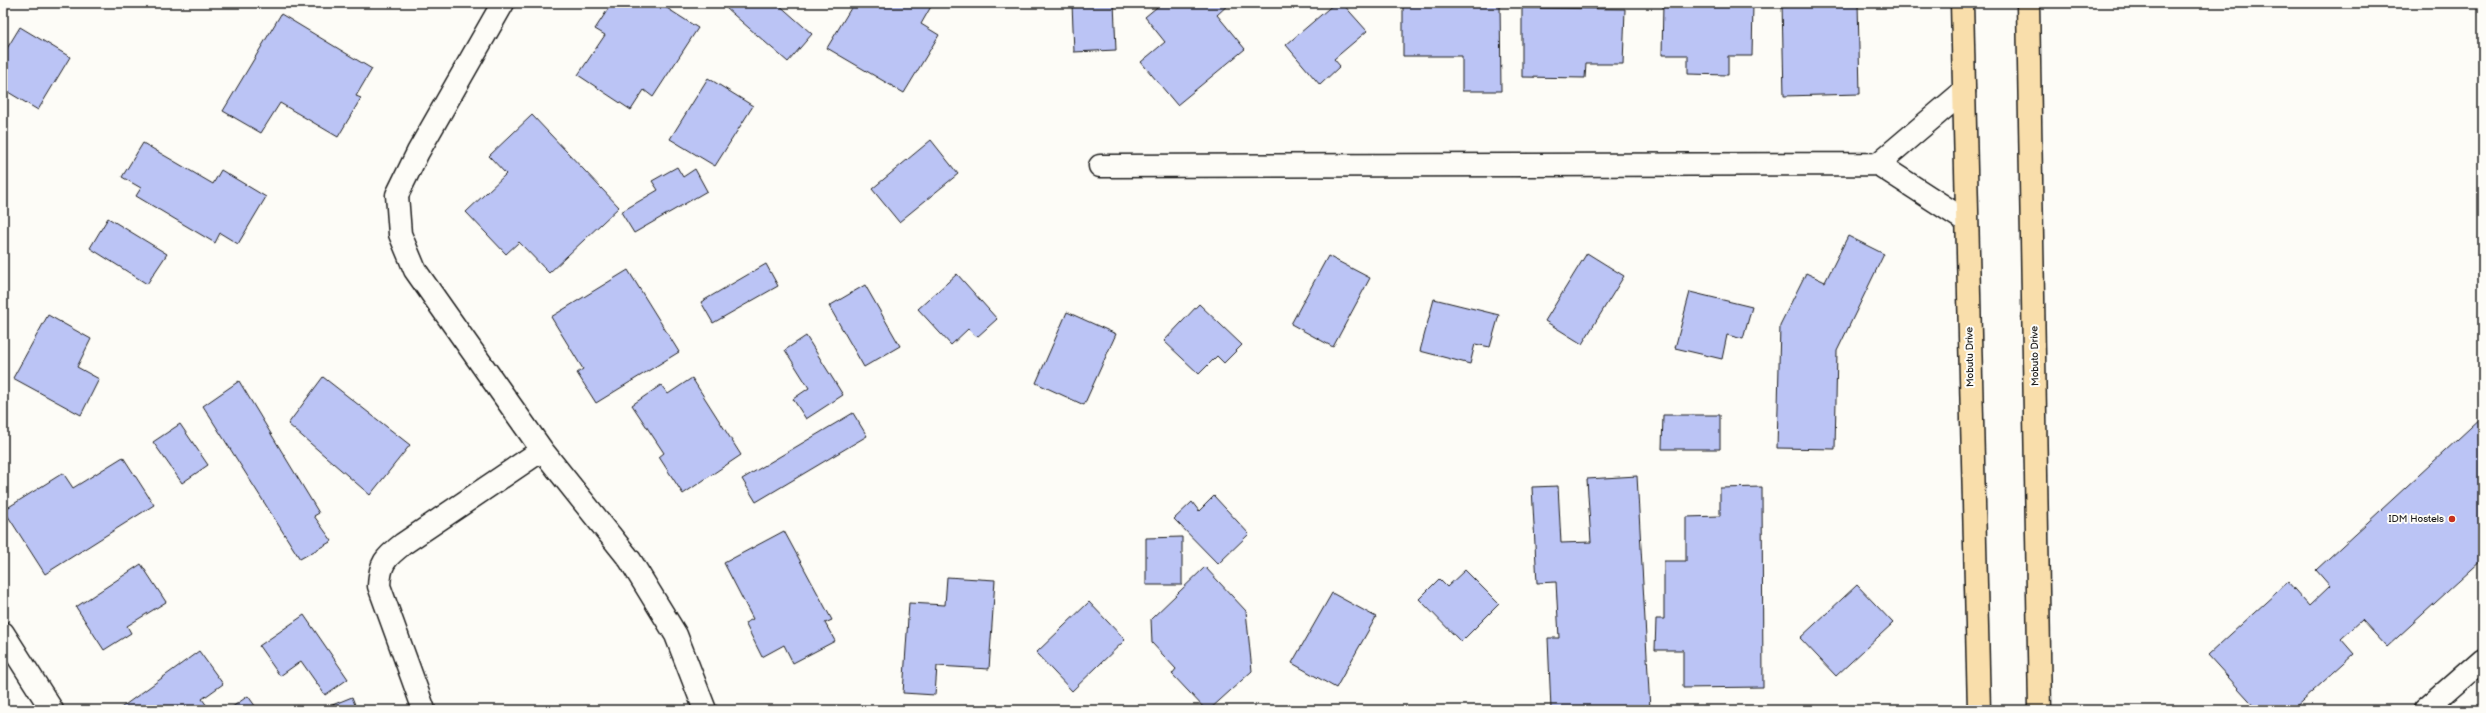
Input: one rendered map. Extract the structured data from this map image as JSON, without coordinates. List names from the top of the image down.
{
  "streets": {
    "main road": ["Mobuto Drive", "Mobutu Drive"]
  },
  "places": ["IDM Hostels"]
}
